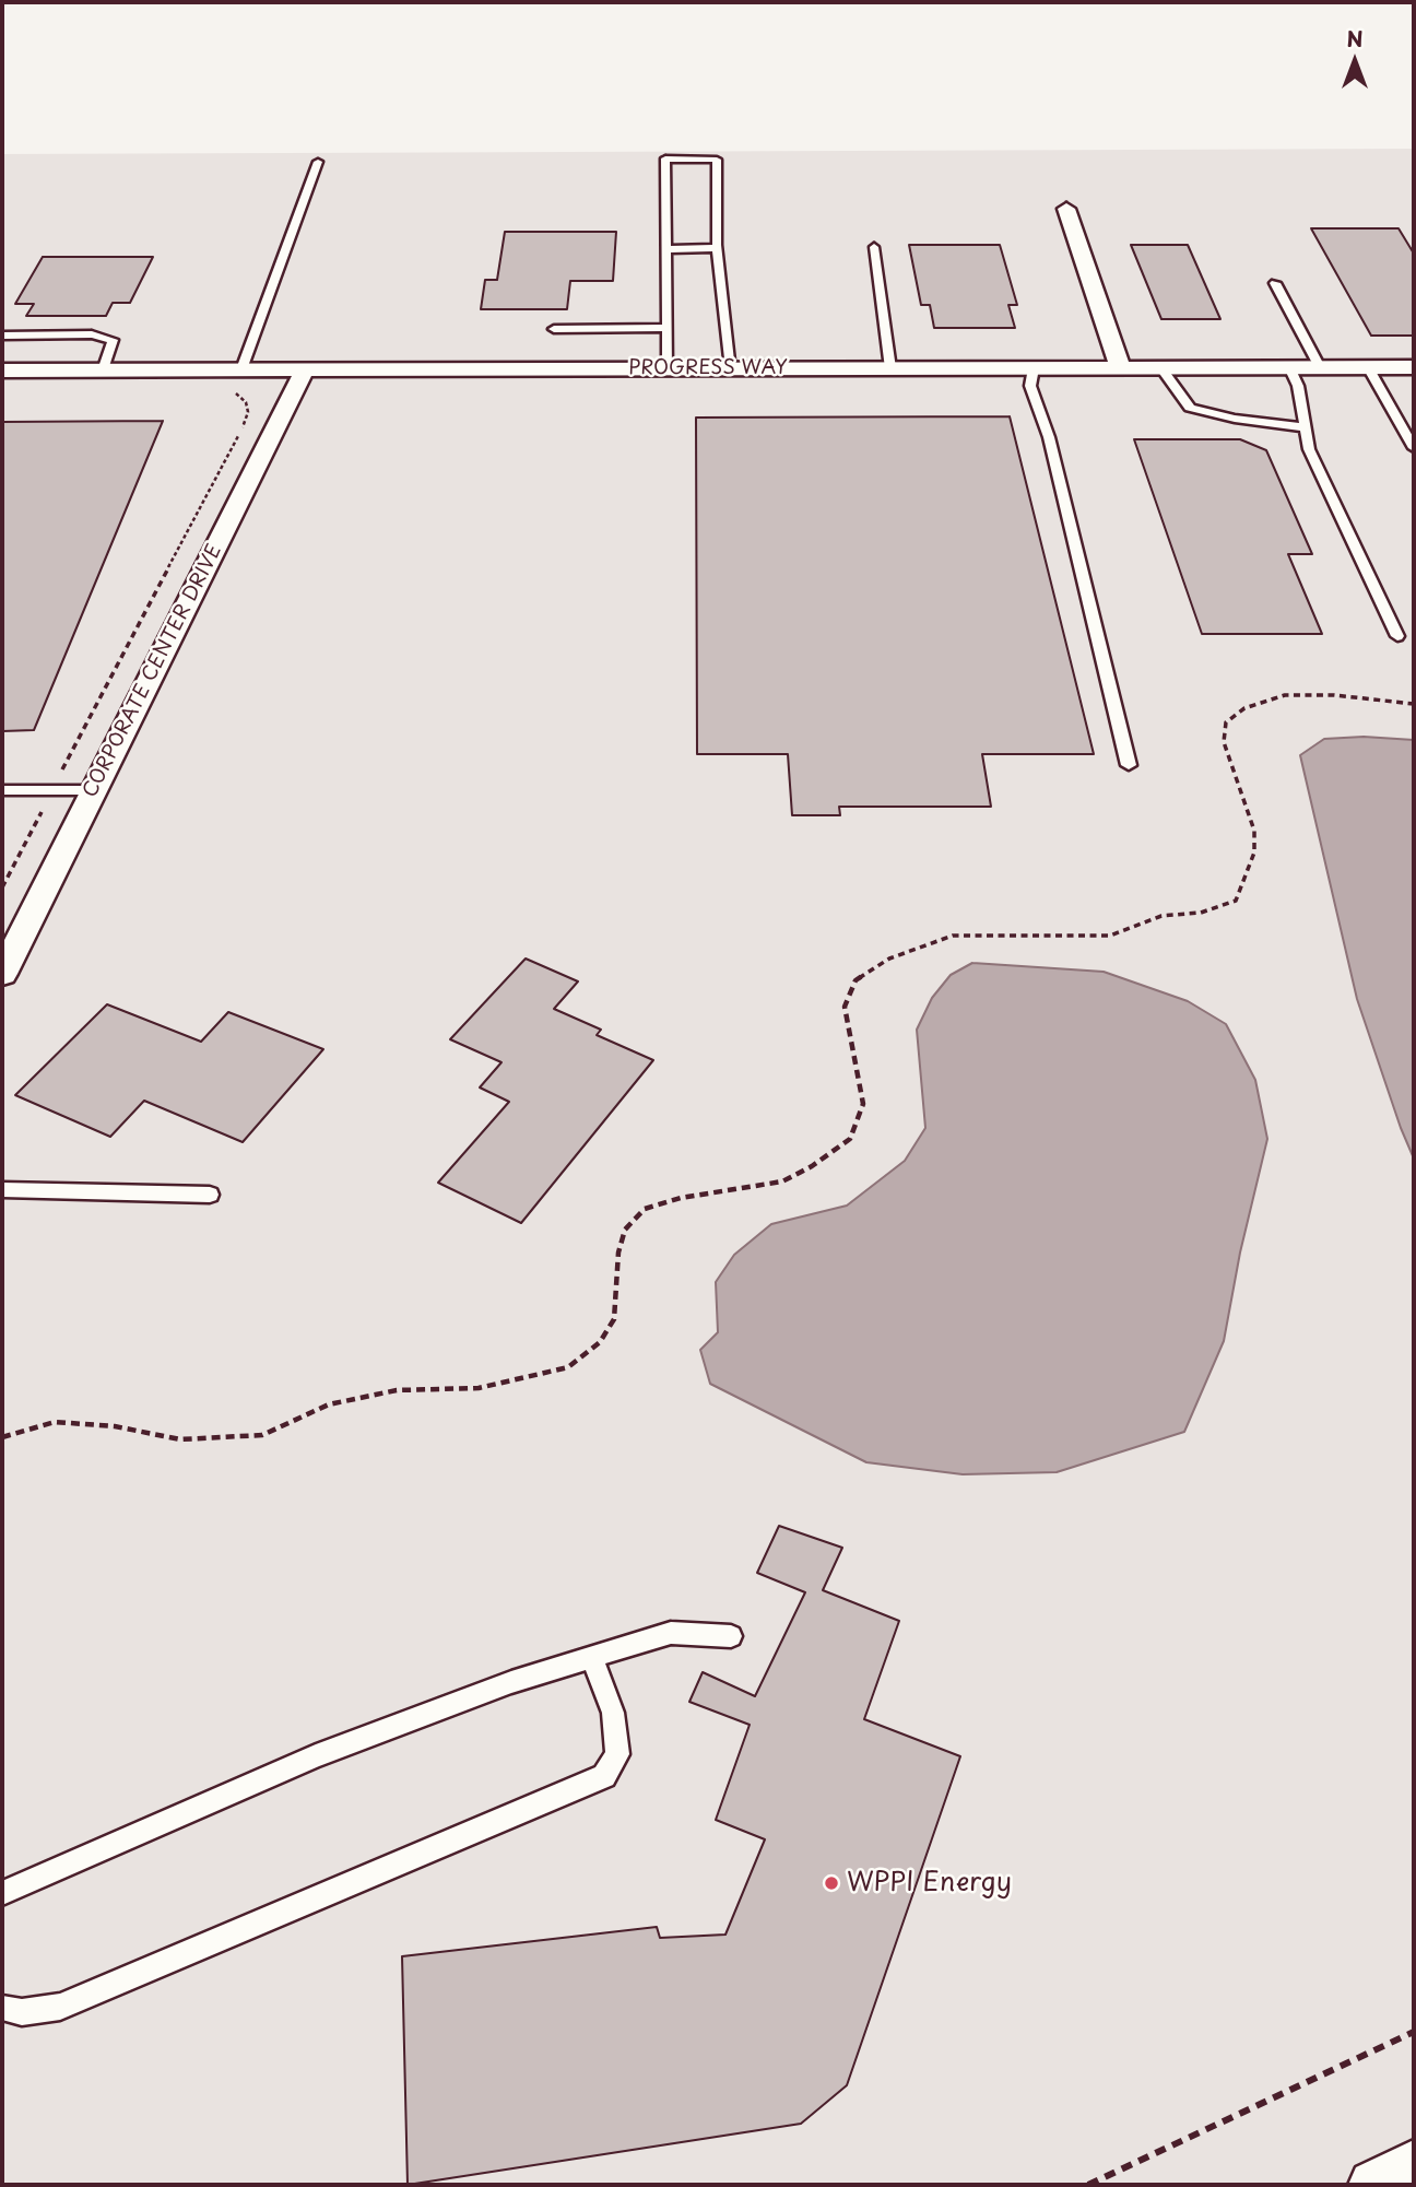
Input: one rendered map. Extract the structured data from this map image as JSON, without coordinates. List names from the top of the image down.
{
  "streets": {
    "street": ["PROGRESS WAY", "CORPORATE CENTER DRIVE"]
  },
  "crossings": [
    ["PROGRESS WAY", "CORPORATE CENTER DRIVE"]
  ],
  "places": ["WPPI Energy"],
  "north": "top"
}
